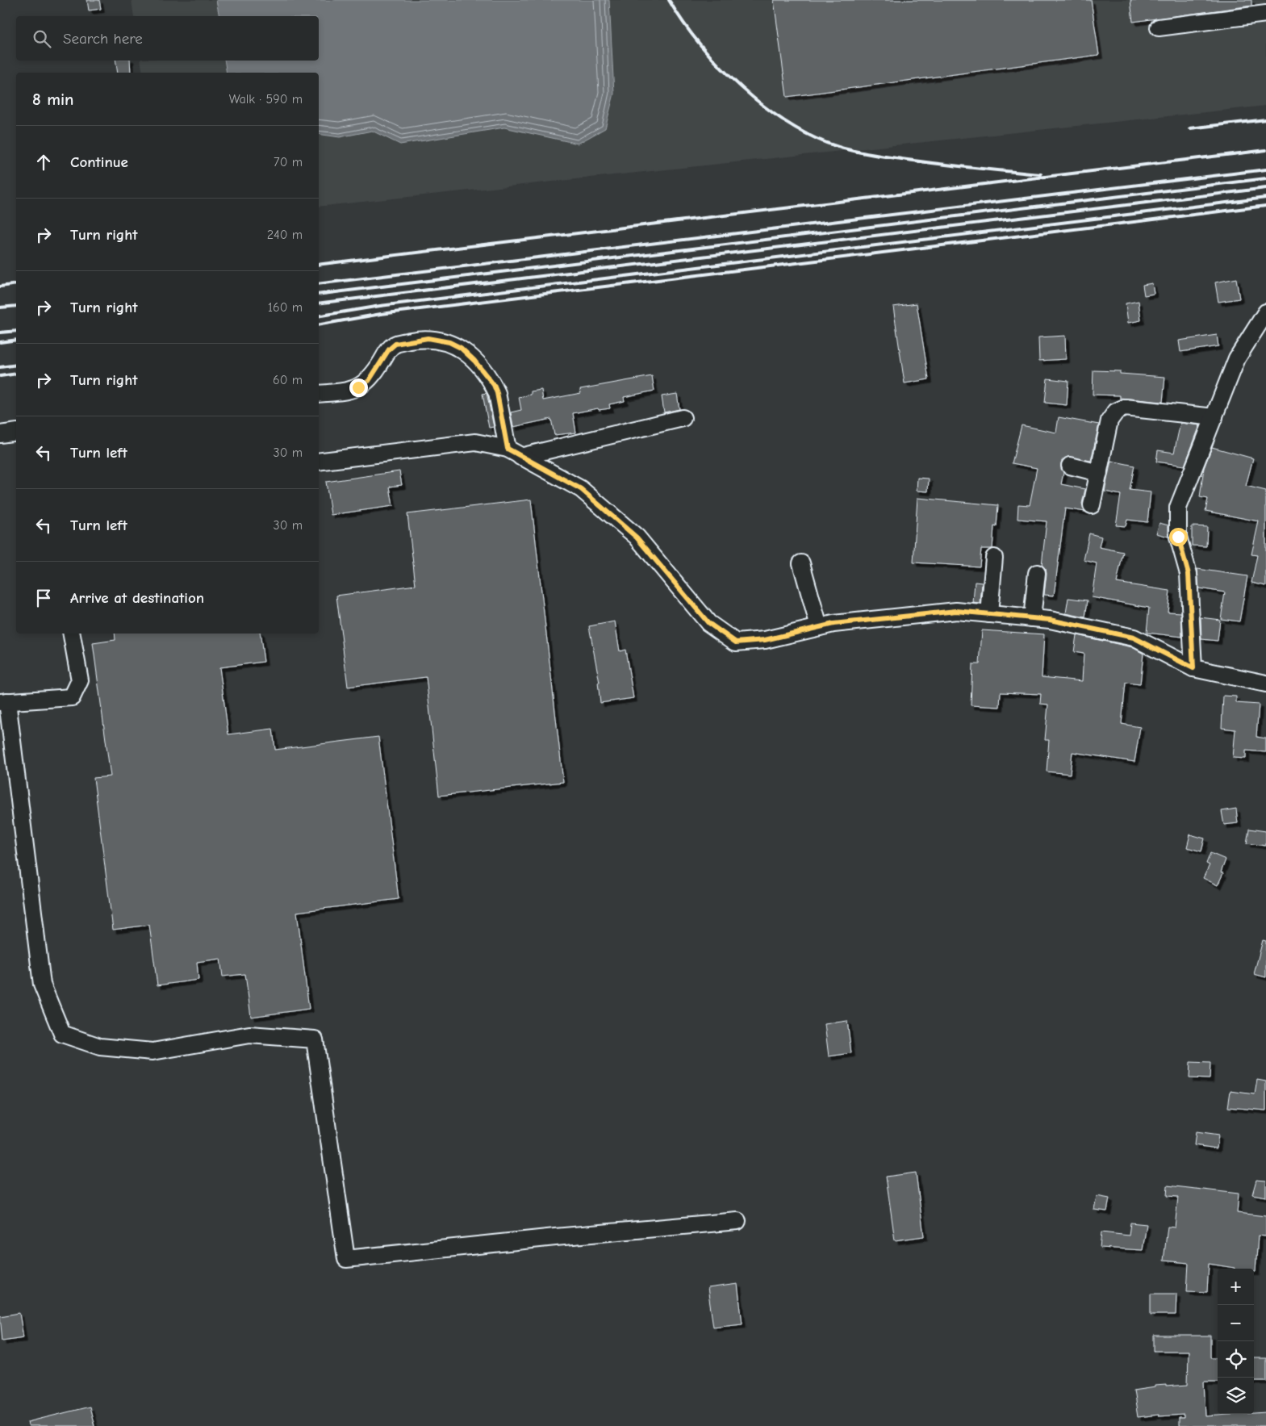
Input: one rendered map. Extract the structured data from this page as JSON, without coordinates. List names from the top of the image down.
{
  "page": {
    "search": "Search here",
    "heading": ["8 min", "Walk · 590 m"],
    "list": [
      ["Continue", "70 m"],
      ["Turn right", "240 m"],
      ["Turn right", "160 m"],
      ["Turn right", "60 m"],
      ["Turn left", "30 m"],
      ["Turn left", "30 m"],
      "Arrive at destination"
    ],
    "map_buttons": ["+", "−"]
  }
}
